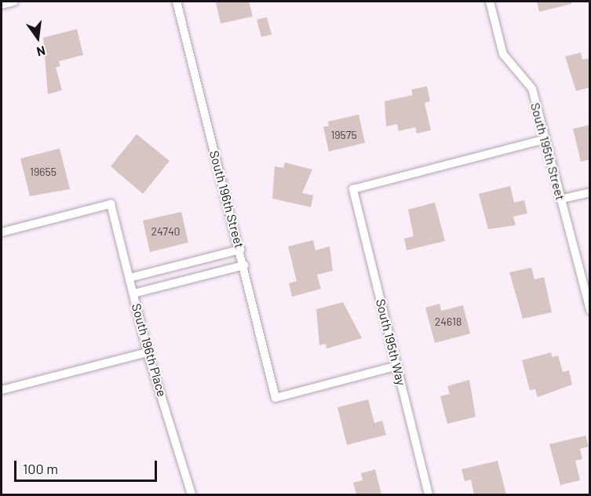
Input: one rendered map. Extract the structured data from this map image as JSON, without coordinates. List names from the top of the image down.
{
  "streets": {
    "street": [
      "South 195th Street",
      "South 196th Street",
      "South 195th Way",
      "South 196th Place"
    ]
  },
  "crossings": [
    ["South 195th Street", "South 195th Way"],
    ["South 196th Street", "South 195th Way"]
  ],
  "house_numbers": [
    "19575",
    "19655",
    "24740",
    "24618"
  ],
  "scale_bar": "100 m",
  "north": "bottom"
}
